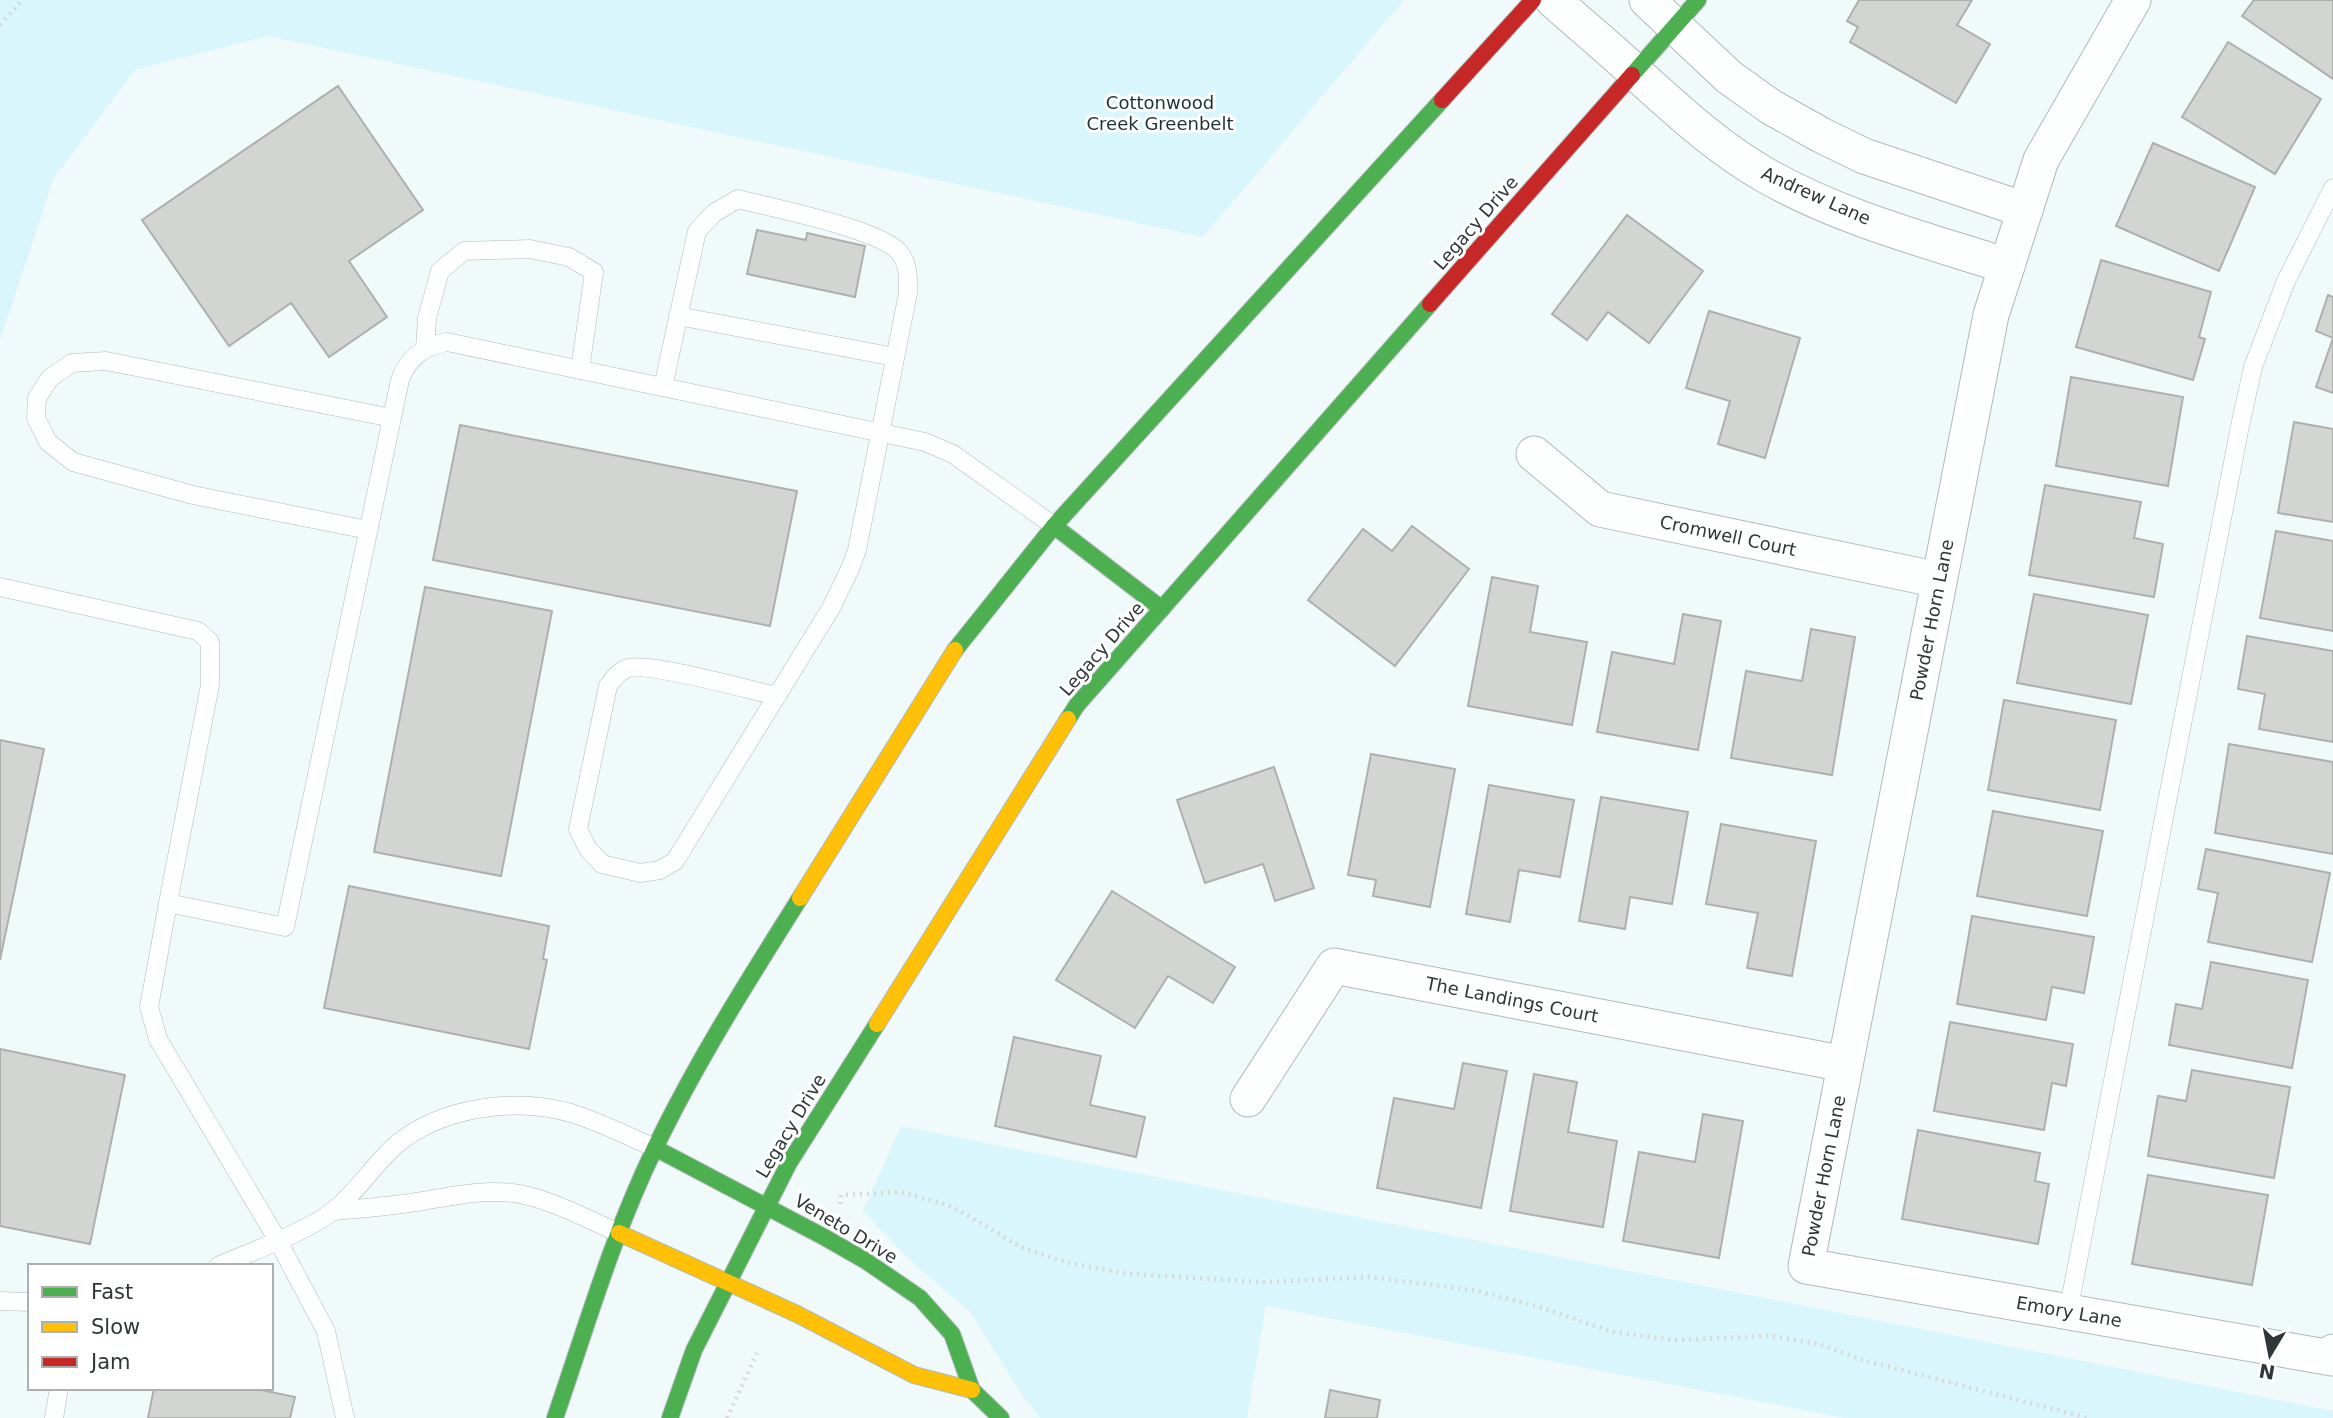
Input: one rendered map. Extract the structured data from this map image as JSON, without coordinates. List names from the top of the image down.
{
  "streets": {
    "main road": ["Legacy Drive", "Veneto Drive"],
    "street": [
      "Andrew Lane",
      "Cromwell Court",
      "Powder Horn Lane",
      "The Landings Court",
      "Emory Lane"
    ]
  },
  "crossings": [
    ["Andrew Lane", "Legacy Drive"],
    ["Andrew Lane", "Powder Horn Lane"],
    ["Legacy Drive", "Veneto Drive"],
    ["Cromwell Court", "Powder Horn Lane"],
    ["Powder Horn Lane", "The Landings Court"],
    ["Powder Horn Lane", "Emory Lane"]
  ],
  "parks": ["Cottonwood Creek Greenbelt"],
  "legend": ["Fast", "Slow", "Jam"],
  "north": "bottom"
}
